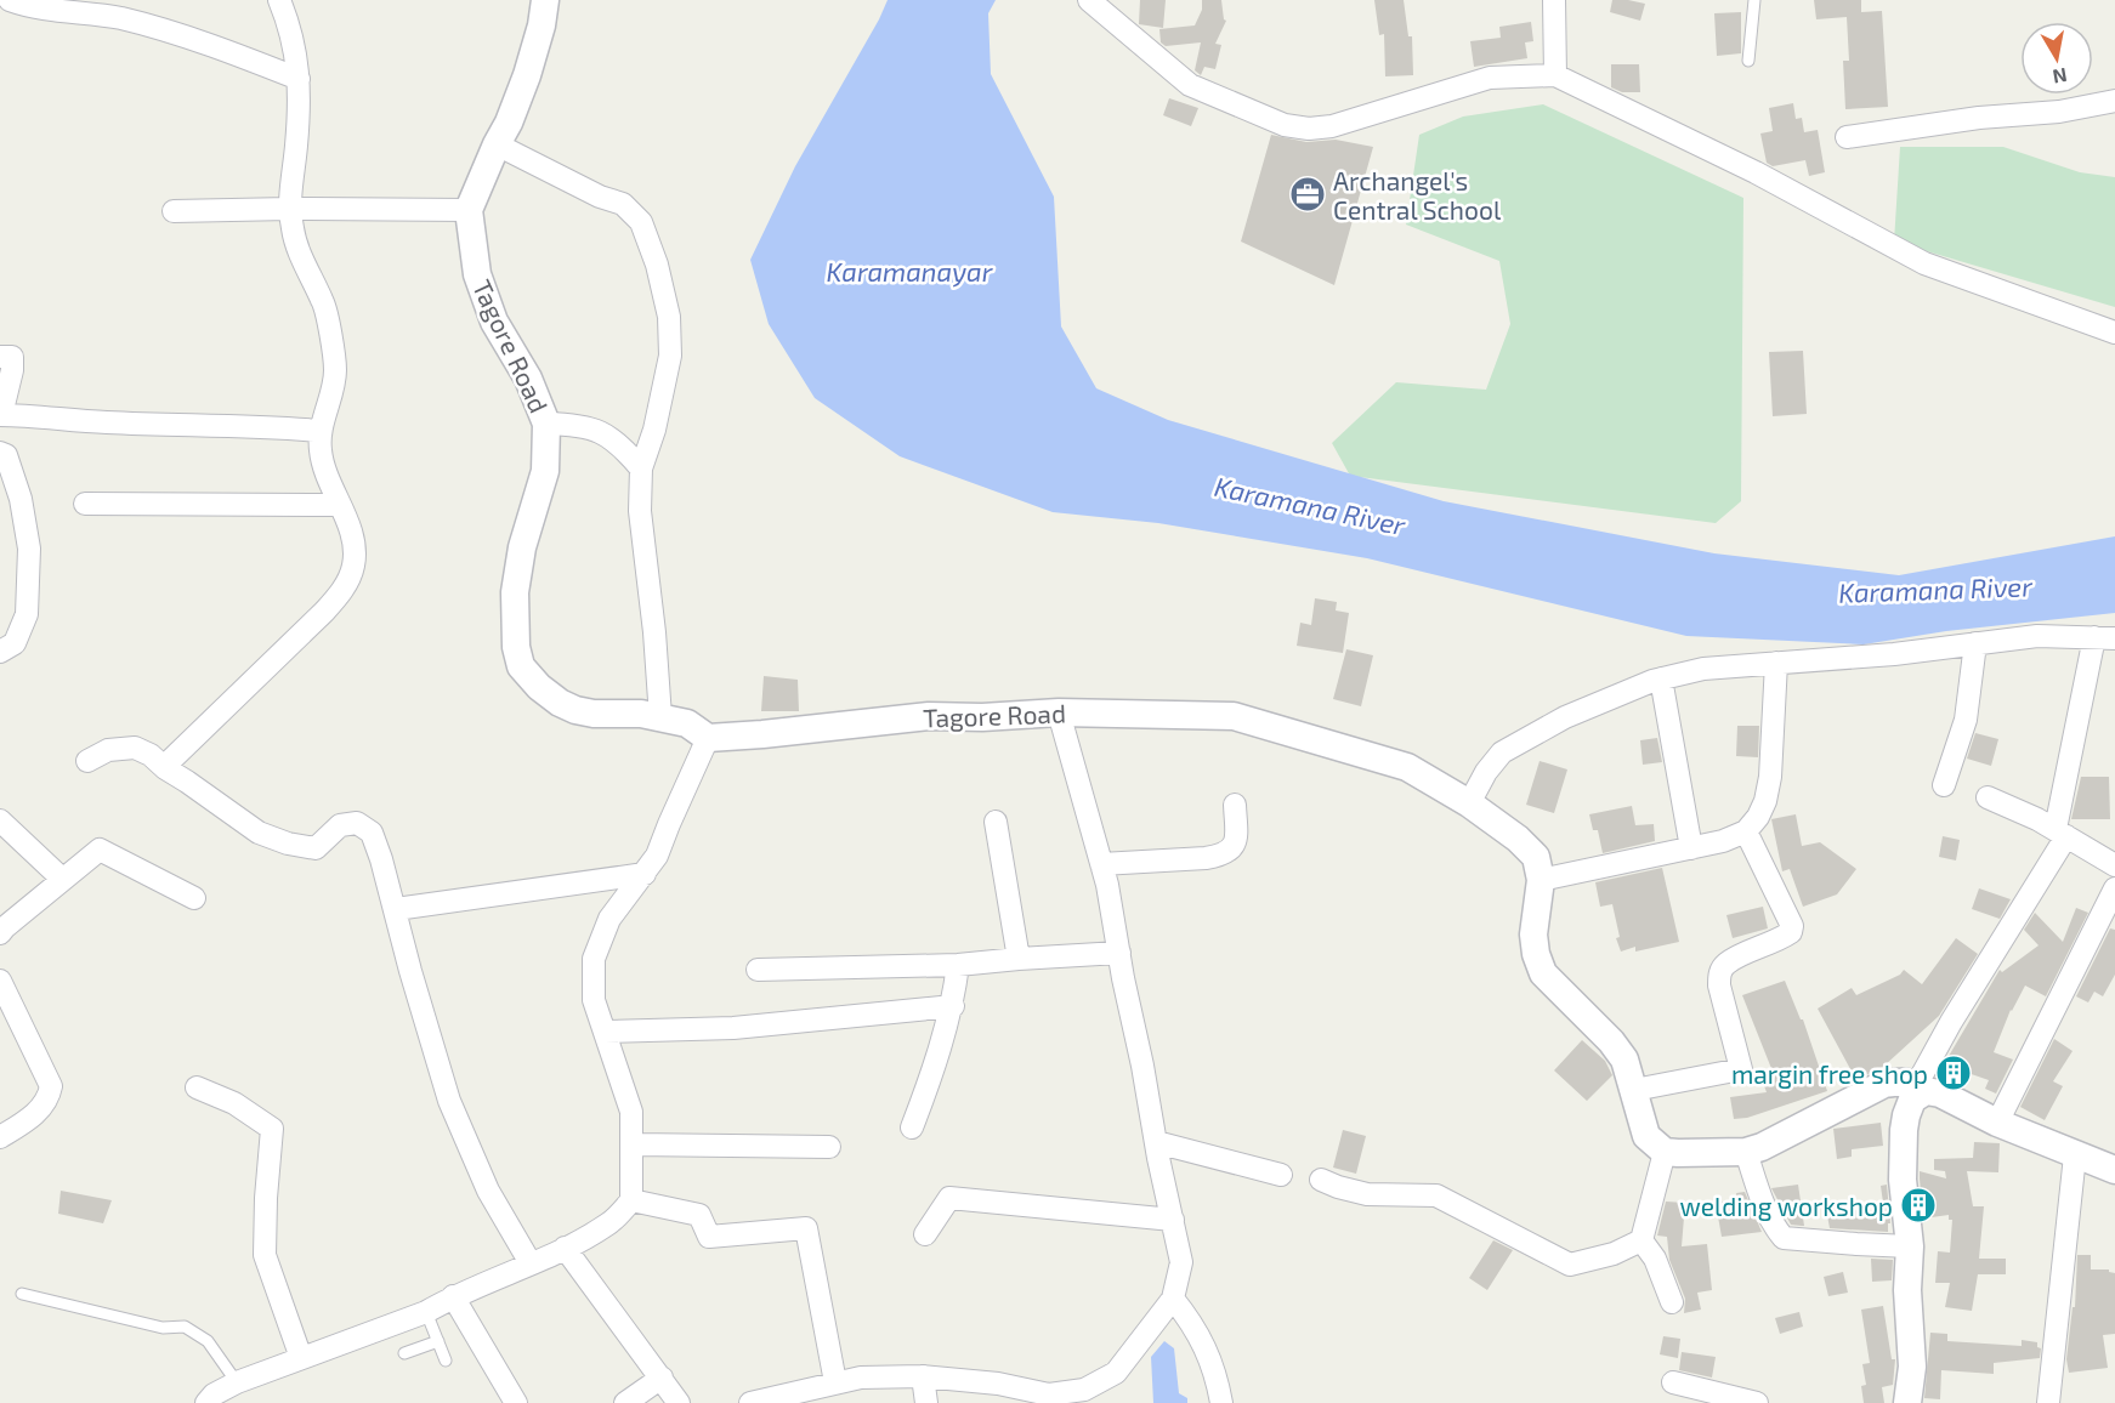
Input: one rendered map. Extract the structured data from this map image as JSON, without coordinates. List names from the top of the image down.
{
  "streets": {
    "street": ["Tagore Road"]
  },
  "water": ["Karamanayar", "Karamana River"],
  "places": {
    "office": ["Archangel's Central School"],
    "building": ["margin free shop", "welding workshop"]
  },
  "north": "bottom"
}
